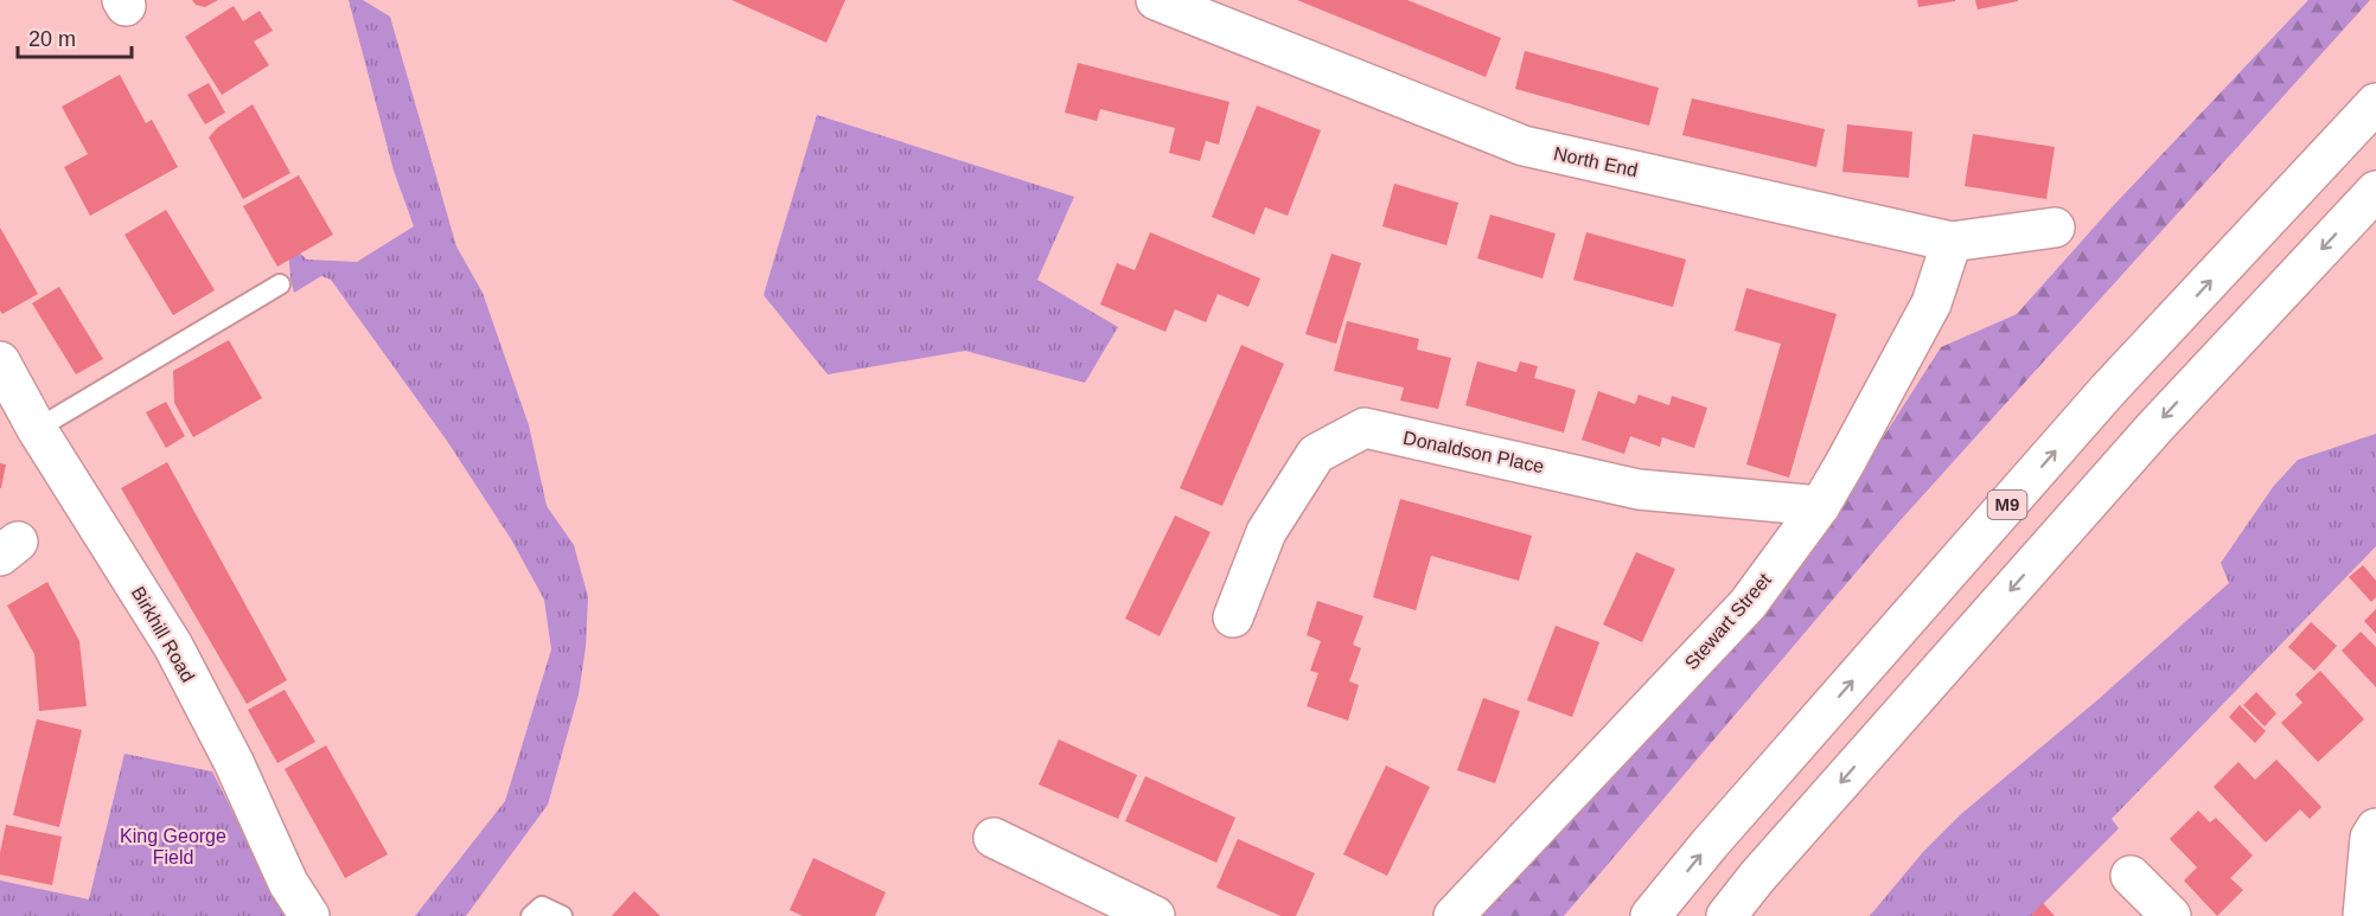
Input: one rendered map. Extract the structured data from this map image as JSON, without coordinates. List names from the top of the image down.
{
  "streets": {
    "main road": [
      "North End",
      "Donaldson Place",
      "M9",
      "Stewart Street",
      "Birkhill Road"
    ]
  },
  "crossings": [
    ["North End", "Stewart Street"],
    ["Donaldson Place", "Stewart Street"]
  ],
  "parks": ["King George Field"],
  "scale_bar": "20 m"
}
